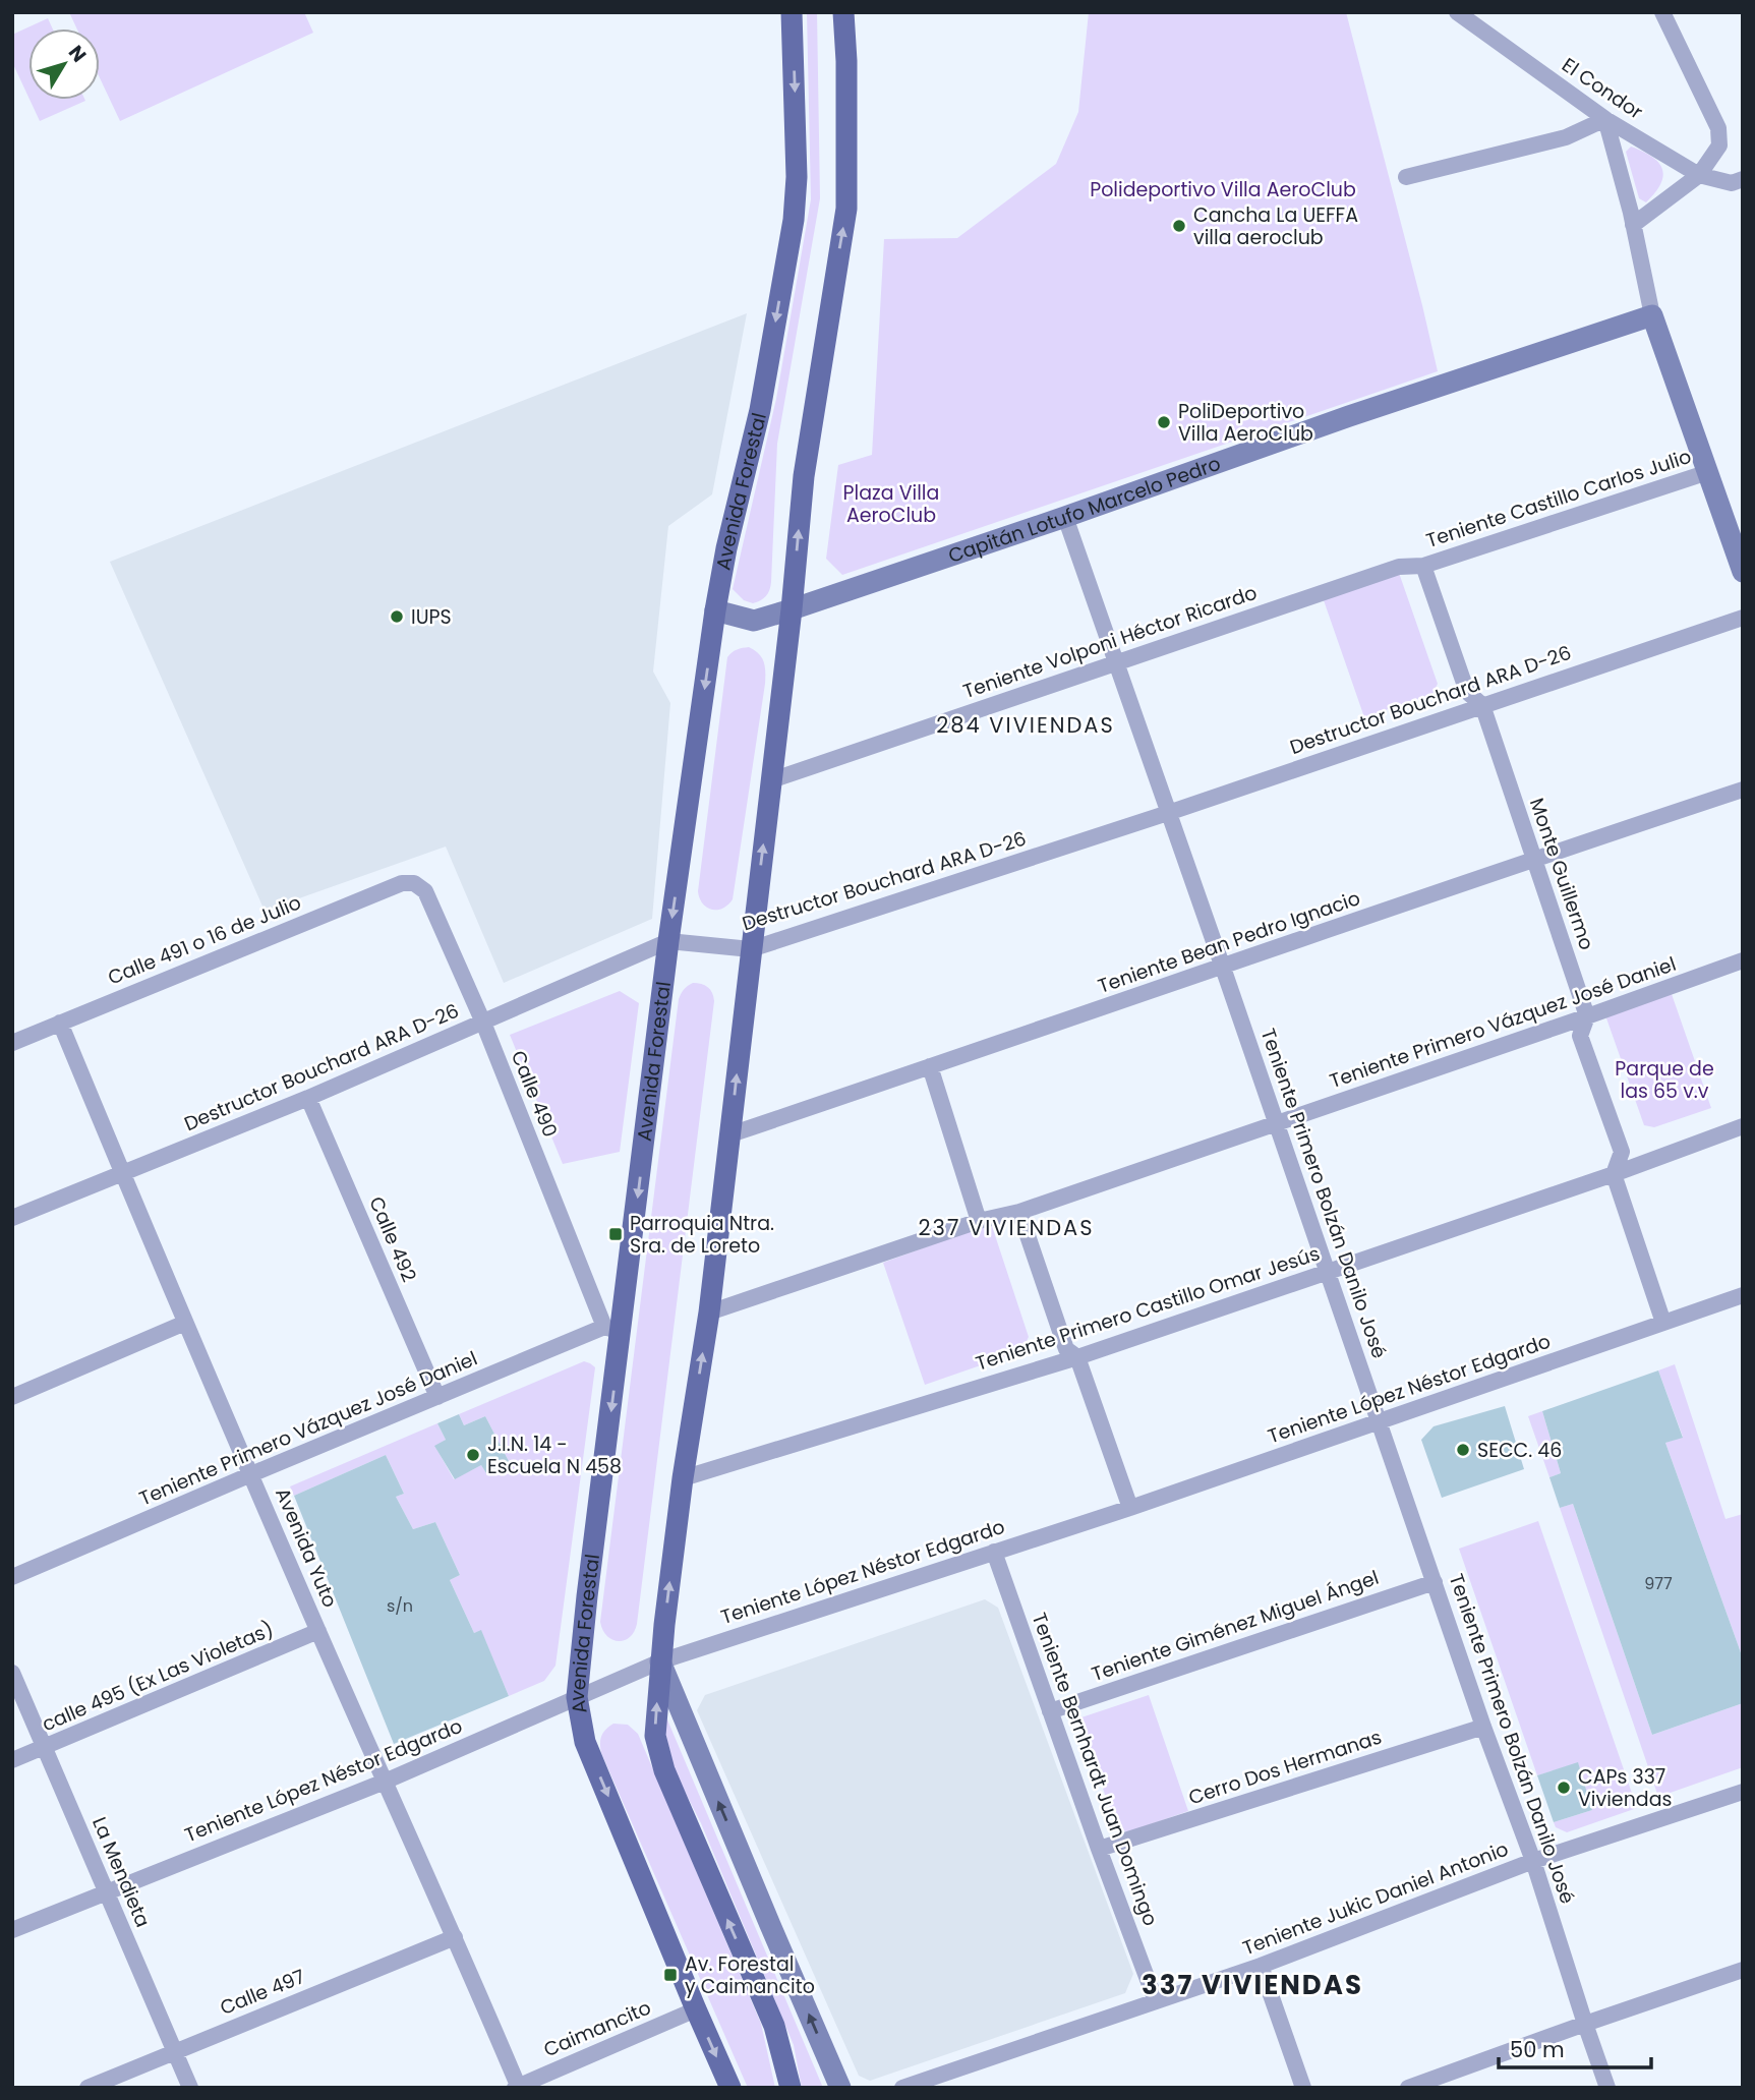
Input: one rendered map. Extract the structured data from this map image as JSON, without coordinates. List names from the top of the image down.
{
  "streets": {
    "main road": ["Avenida Forestal"],
    "street": [
      "El Condor",
      "Teniente Castillo Carlos Julio",
      "Capitán Lotufo Marcelo Pedro",
      "Teniente Volponi Héctor Ricardo",
      "Destructor Bouchard ARA D-26",
      "Monte Guillermo",
      "Calle 491 o 16 de Julio",
      "Teniente Bean Pedro Ignacio",
      "Teniente Primero Vázquez José Daniel",
      "Calle 490",
      "Teniente Primero Bolzán Danilo José",
      "Calle 492",
      "Teniente Primero Castillo Omar Jesús",
      "Teniente López Néstor Edgardo",
      "Avenida Yuto",
      "Teniente Giménez Miguel Ángel",
      "calle 495 (Ex Las Violetas)",
      "Cerro Dos Hermanas",
      "Teniente Bernhardt Juan Domingo",
      "La Mendieta",
      "Teniente Jukic Daniel Antonio",
      "Calle 497",
      "Caimancito"
    ]
  },
  "crossings": [
    ["Avenida Forestal", "Capitán Lotufo Marcelo Pedro"],
    ["Avenida Forestal", "Destructor Bouchard ARA D-26"],
    ["Avenida Forestal", "Teniente Primero Vázquez José Daniel"],
    ["Avenida Forestal", "Calle 490"],
    ["Avenida Forestal", "Teniente López Néstor Edgardo"],
    ["Avenida Forestal", "Caimancito"],
    ["Teniente Castillo Carlos Julio", "Teniente Volponi Héctor Ricardo"],
    ["Teniente Castillo Carlos Julio", "Monte Guillermo"],
    ["Capitán Lotufo Marcelo Pedro", "Teniente Primero Bolzán Danilo José"],
    ["Teniente Volponi Héctor Ricardo", "Monte Guillermo"],
    ["Teniente Volponi Héctor Ricardo", "Teniente Primero Bolzán Danilo José"],
    ["Destructor Bouchard ARA D-26", "Monte Guillermo"],
    ["Destructor Bouchard ARA D-26", "Calle 490"],
    ["Destructor Bouchard ARA D-26", "Teniente Primero Bolzán Danilo José"],
    ["Destructor Bouchard ARA D-26", "Calle 492"],
    ["Destructor Bouchard ARA D-26", "Avenida Yuto"],
    ["Monte Guillermo", "Teniente Bean Pedro Ignacio"],
    ["Monte Guillermo", "Teniente Primero Vázquez José Daniel"],
    ["Monte Guillermo", "Teniente Primero Castillo Omar Jesús"],
    ["Monte Guillermo", "Teniente López Néstor Edgardo"],
    ["Calle 491 o 16 de Julio", "Calle 490"],
    ["Calle 491 o 16 de Julio", "Avenida Yuto"],
    ["Teniente Bean Pedro Ignacio", "Teniente Primero Bolzán Danilo José"],
    ["Teniente Primero Vázquez José Daniel", "Calle 490"],
    ["Teniente Primero Vázquez José Daniel", "Teniente Primero Bolzán Danilo José"],
    ["Teniente Primero Vázquez José Daniel", "Calle 492"],
    ["Teniente Primero Vázquez José Daniel", "Avenida Yuto"],
    ["Teniente Primero Bolzán Danilo José", "Teniente Primero Castillo Omar Jesús"],
    ["Teniente Primero Bolzán Danilo José", "Teniente López Néstor Edgardo"],
    ["Teniente Primero Bolzán Danilo José", "Teniente Giménez Miguel Ángel"],
    ["Teniente Primero Bolzán Danilo José", "Cerro Dos Hermanas"],
    ["Teniente Primero Bolzán Danilo José", "Teniente Jukic Daniel Antonio"],
    ["Teniente López Néstor Edgardo", "Avenida Yuto"],
    ["Teniente López Néstor Edgardo", "Teniente Bernhardt Juan Domingo"],
    ["Teniente López Néstor Edgardo", "La Mendieta"],
    ["Avenida Yuto", "calle 495 (Ex Las Violetas)"],
    ["Avenida Yuto", "Calle 497"],
    ["Avenida Yuto", "Caimancito"],
    ["Teniente Giménez Miguel Ángel", "Teniente Bernhardt Juan Domingo"],
    ["calle 495 (Ex Las Violetas)", "La Mendieta"],
    ["Cerro Dos Hermanas", "Teniente Bernhardt Juan Domingo"],
    ["Teniente Bernhardt Juan Domingo", "Teniente Jukic Daniel Antonio"],
    ["La Mendieta", "Calle 497"]
  ],
  "districts": ["284 VIVIENDAS", "237 VIVIENDAS", "337 VIVIENDAS"],
  "parks": ["Polideportivo Villa AeroClub", "Plaza Villa AeroClub", "Parque de las 65 v.v"],
  "places": {
    "other": [
      "Cancha La UEFFA villa aeroclub",
      "PoliDeportivo Villa AeroClub",
      "IUPS",
      "SECC. 46",
      "J.I.N. 14 - Escuela N 458",
      "CAPs 337 Viviendas"
    ],
    "transit": ["Parroquia Ntra. Sra. de Loreto", "Av. Forestal y Caimancito"]
  },
  "house_numbers": ["977", "s/n"],
  "scale_bar": "50 m",
  "north": "top right"
}
